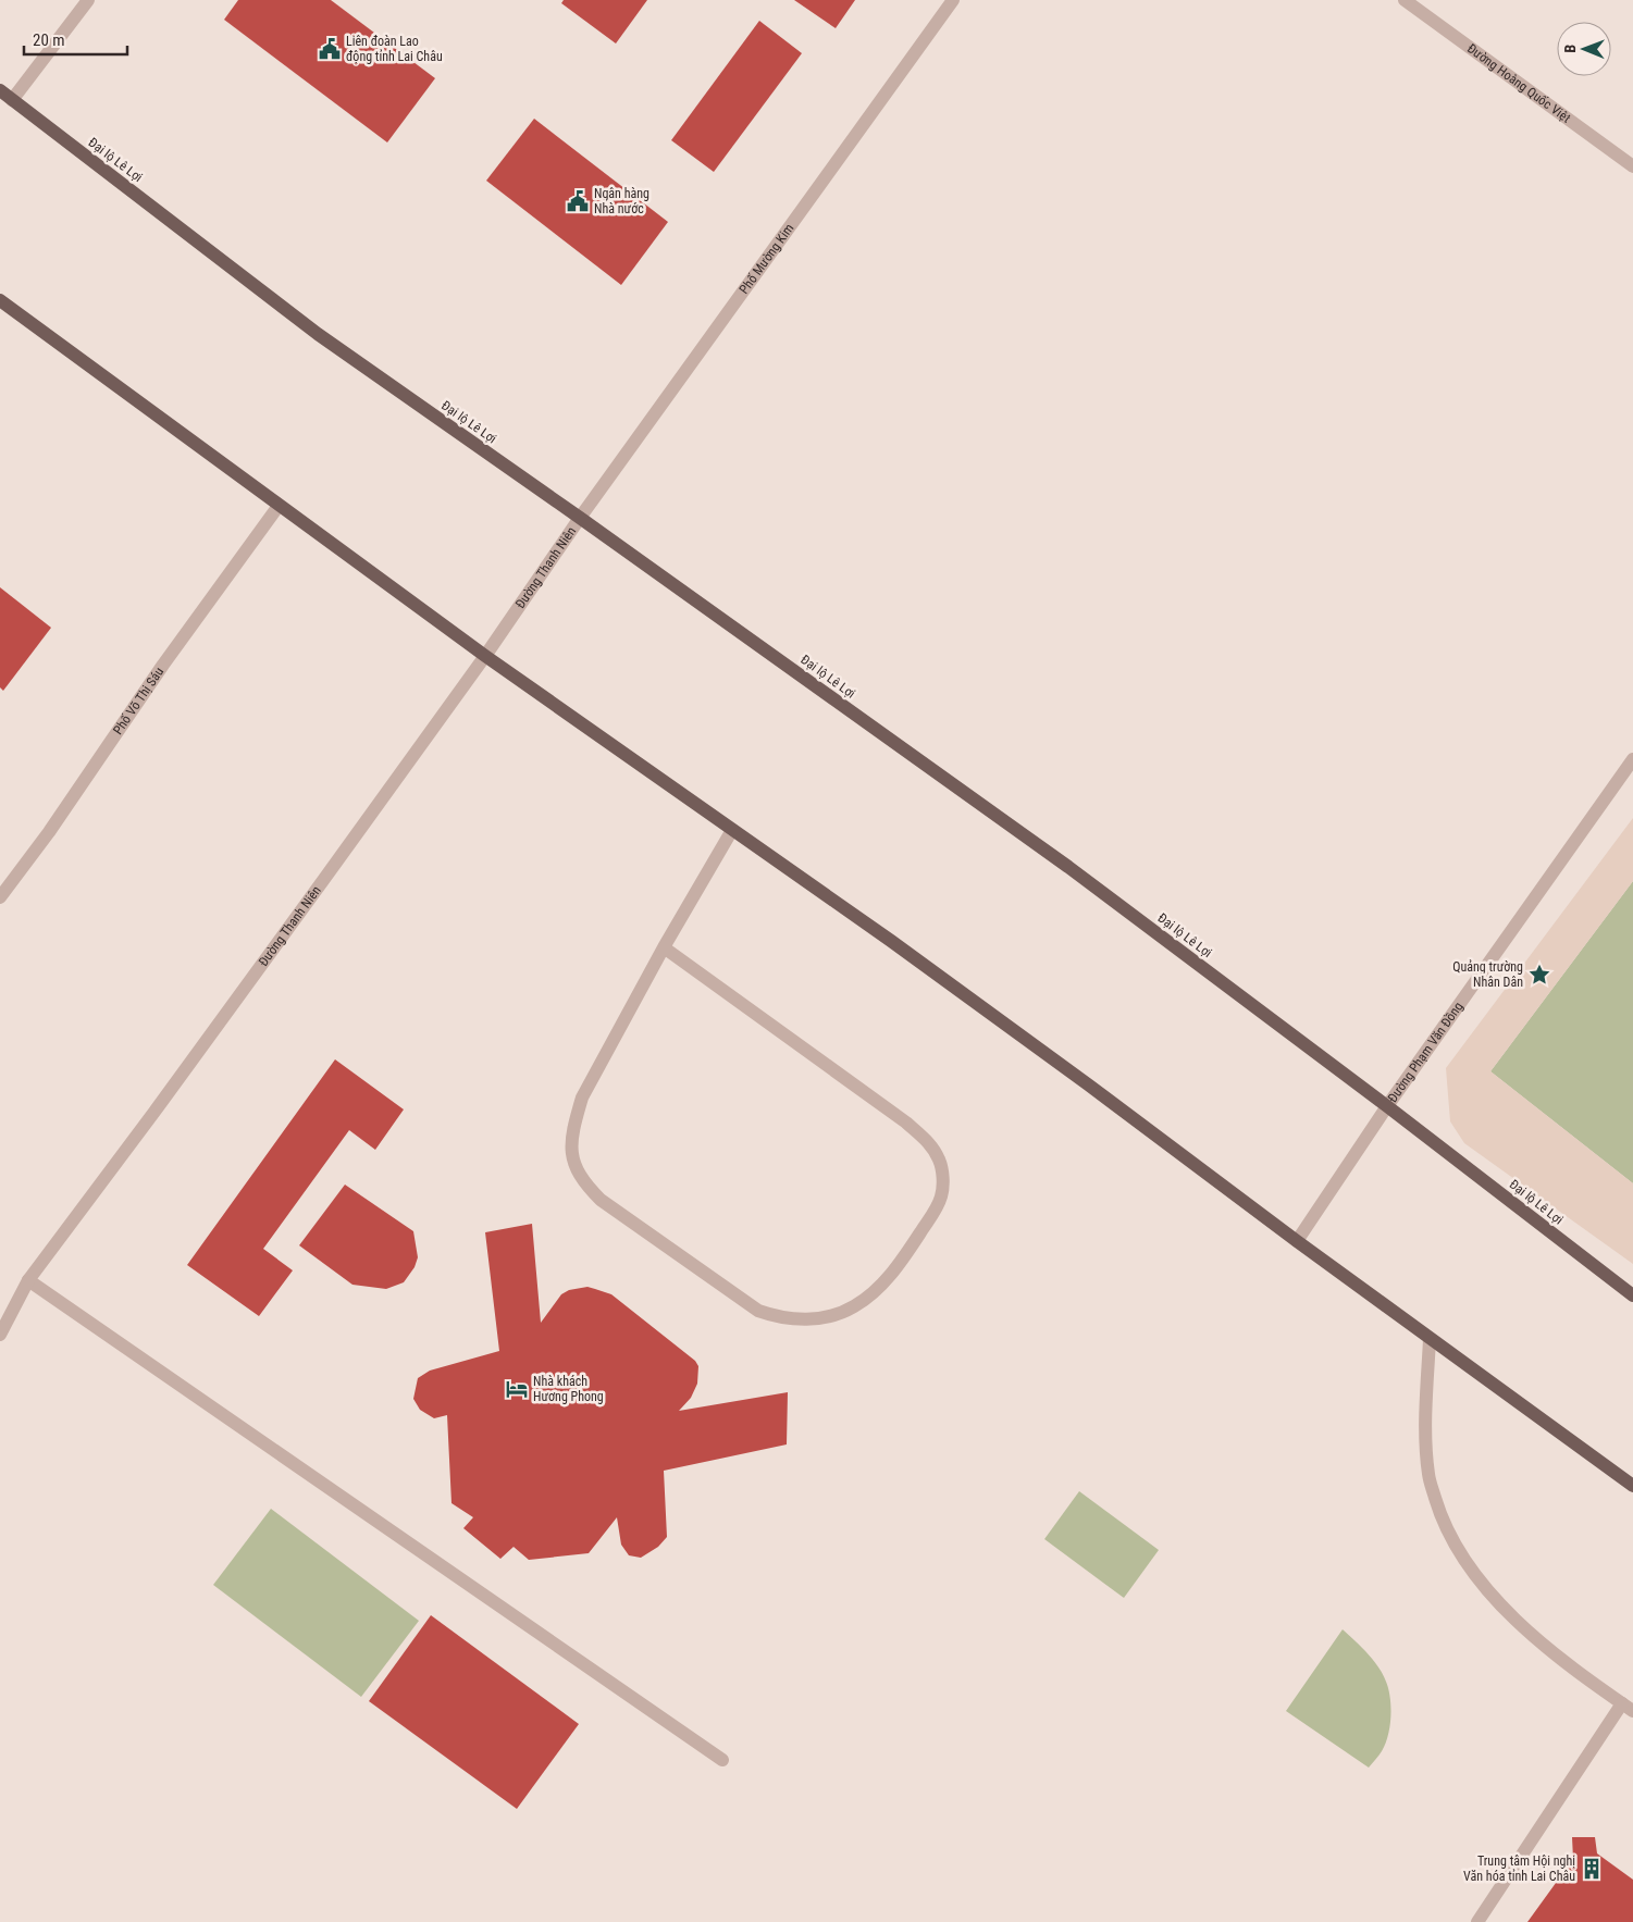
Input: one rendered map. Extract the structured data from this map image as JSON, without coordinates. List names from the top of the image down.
{
  "streets": {
    "main road": ["Đại lộ Lê Lợi"],
    "street": [
      "Đường Hoàng Quốc Việt",
      "Phố Mường Kim",
      "Đường Thanh Niên",
      "Phố Võ Thị Sáu",
      "Đường Phạm Văn Đồng"
    ]
  },
  "crossings": [
    ["Đại lộ Lê Lợi", "Phố Mường Kim"],
    ["Đại lộ Lê Lợi", "Đường Thanh Niên"],
    ["Đại lộ Lê Lợi", "Đường Phạm Văn Đồng"],
    ["Phố Mường Kim", "Đường Thanh Niên"]
  ],
  "places": {
    "public building": ["Liên đoàn Lao động tỉnh Lai Châu", "Ngân hàng Nhà nước"],
    "place": ["Quảng trường Nhân Dân"],
    "hotel": ["Nhà khách Hương Phong"],
    "building": ["Trung tâm Hội nghị Văn hóa tỉnh Lai Châu"]
  },
  "scale_bar": "20 m",
  "north": "left"
}
